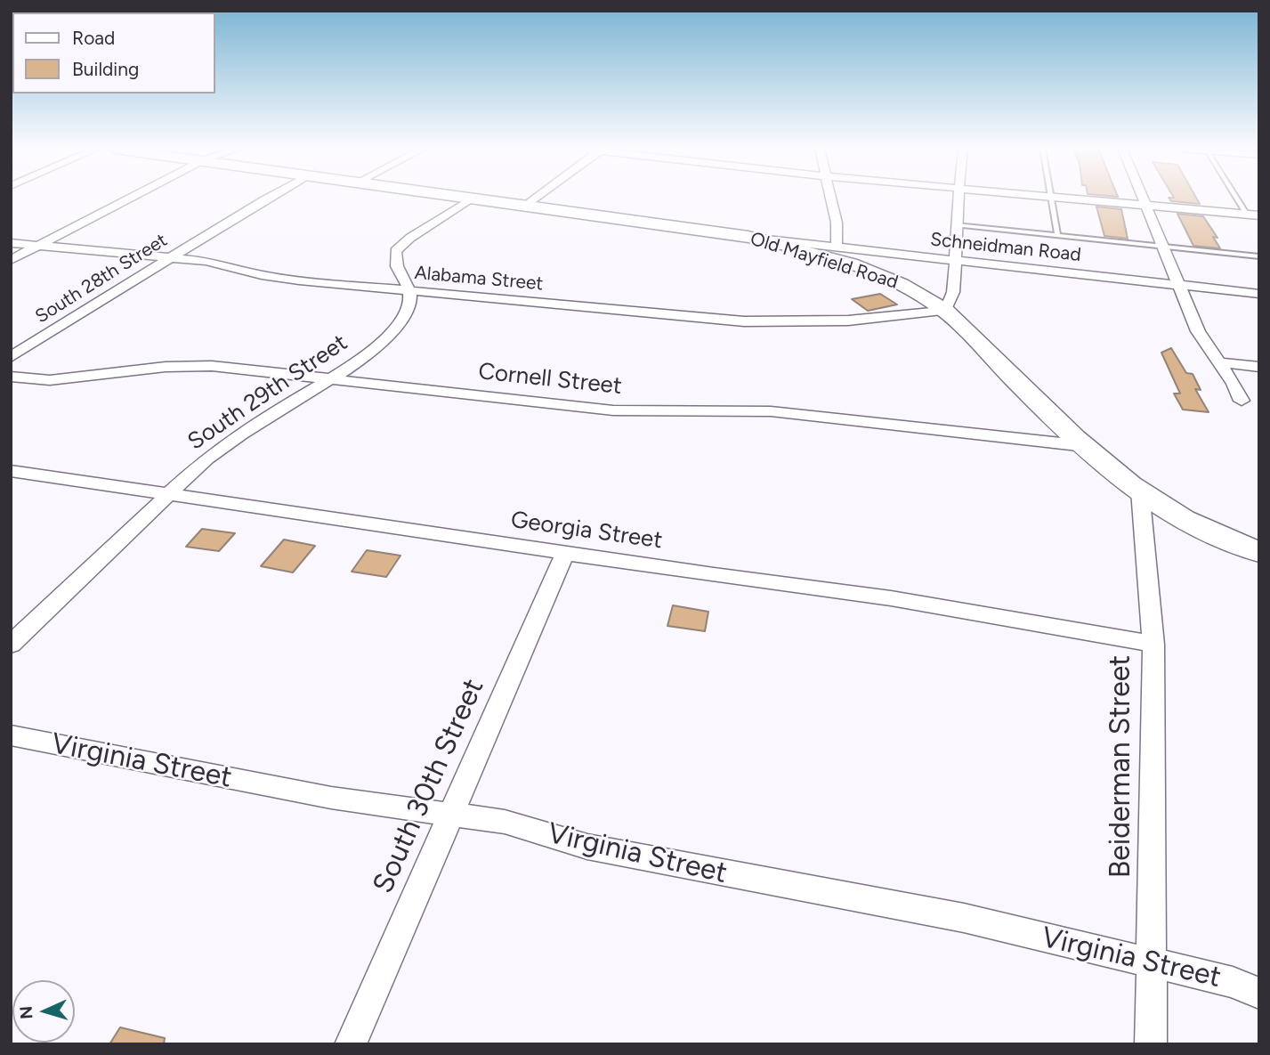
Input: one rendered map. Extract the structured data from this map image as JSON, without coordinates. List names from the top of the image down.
{
  "streets": {
    "main road": ["Old Mayfield Road"],
    "street": [
      "Schneidman Road",
      "South 28th Street",
      "Alabama Street",
      "Cornell Street",
      "South 29th Street",
      "Georgia Street",
      "Virginia Street",
      "Beiderman Street",
      "South 30th Street"
    ]
  },
  "crossings": [
    ["Schneidman Road", "Old Mayfield Road"],
    ["Old Mayfield Road", "Alabama Street"],
    ["Old Mayfield Road", "Cornell Street"],
    ["Old Mayfield Road", "Beiderman Street"],
    ["South 28th Street", "Alabama Street"],
    ["Alabama Street", "South 29th Street"],
    ["Cornell Street", "South 29th Street"],
    ["South 29th Street", "Georgia Street"],
    ["Georgia Street", "Beiderman Street"],
    ["Georgia Street", "South 30th Street"],
    ["Virginia Street", "Beiderman Street"],
    ["Virginia Street", "South 30th Street"]
  ],
  "legend": ["Road", "Building"],
  "north": "left"
}
